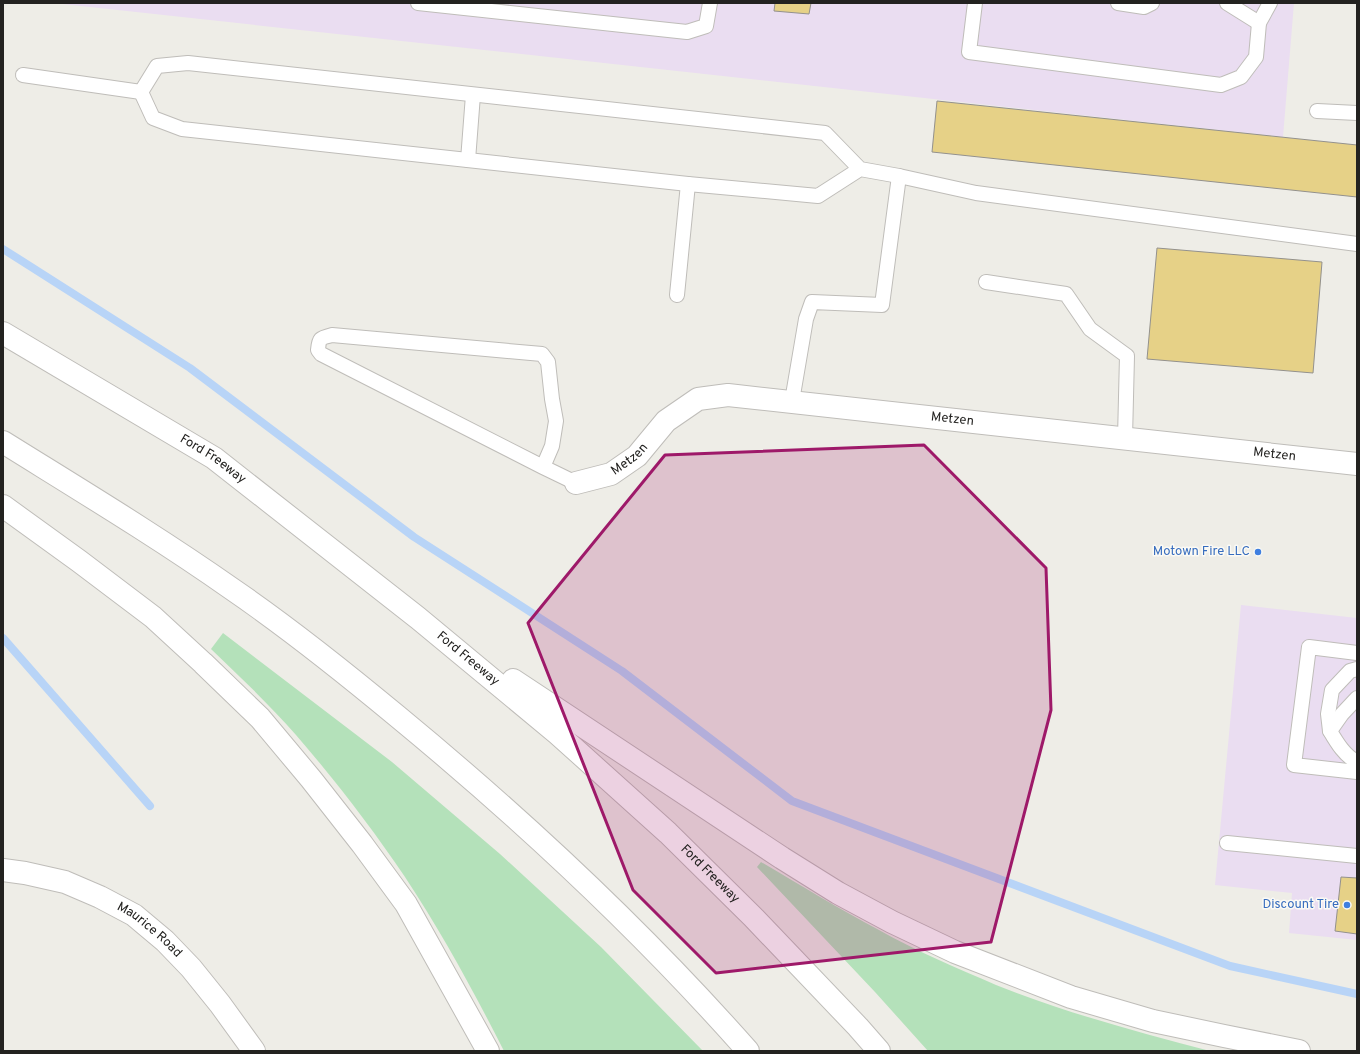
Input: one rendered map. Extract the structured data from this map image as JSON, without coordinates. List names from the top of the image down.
{
  "streets": {
    "main road": ["Metzen", "Ford Freeway", "Maurice Road"]
  },
  "places": ["Motown Fire LLC", "Discount Tire"]
}
